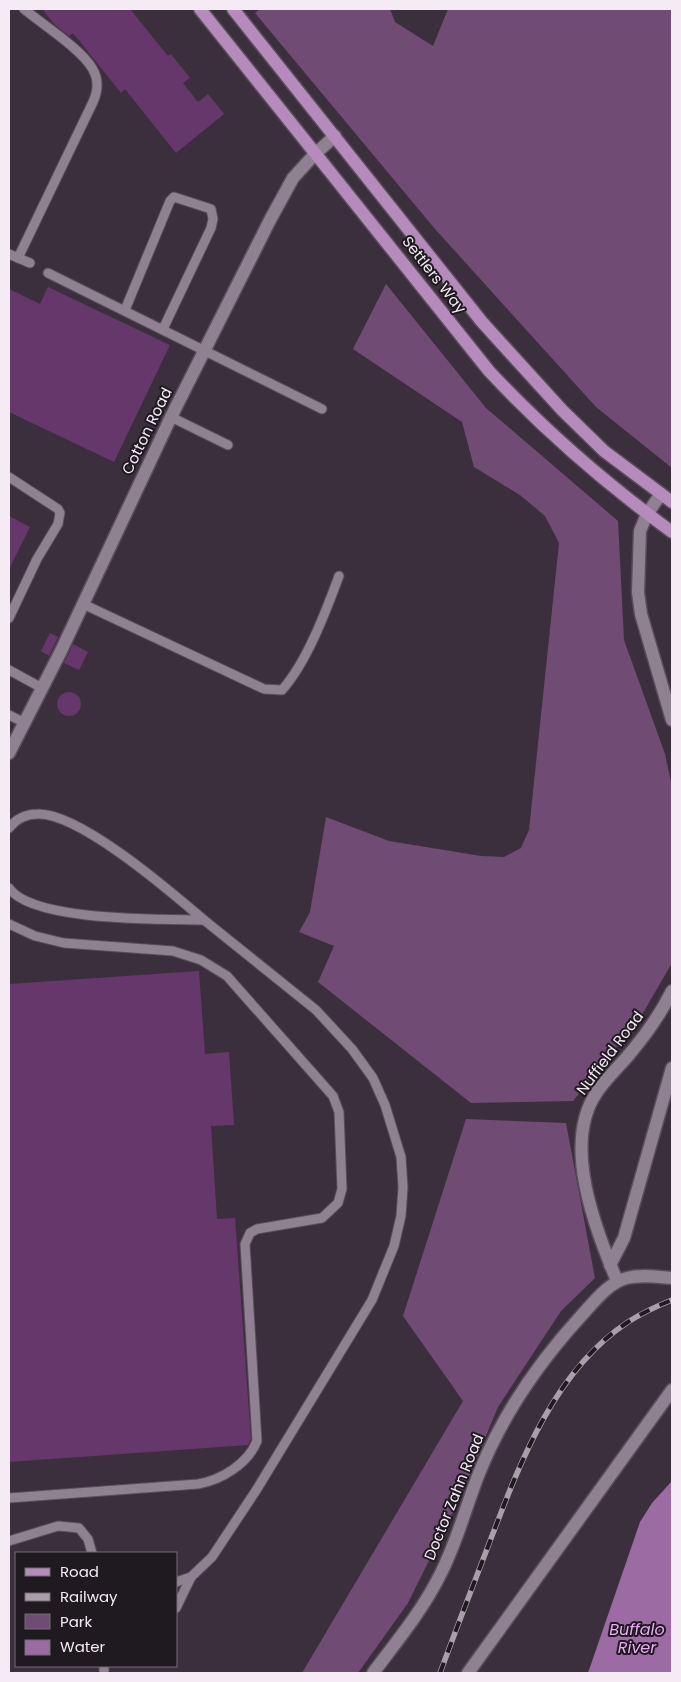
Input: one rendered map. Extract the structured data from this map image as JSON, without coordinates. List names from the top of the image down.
{
  "streets": {
    "main road": ["Settlers Way"],
    "street": ["Cotton Road", "Nuffield Road", "Doctor Zahn Road"]
  },
  "crossings": [
    ["Settlers Way", "Cotton Road"],
    ["Nuffield Road", "Doctor Zahn Road"]
  ],
  "water": ["Buffalo River"],
  "legend": [
    "Road",
    "Railway",
    "Park",
    "Water"
  ]
}
